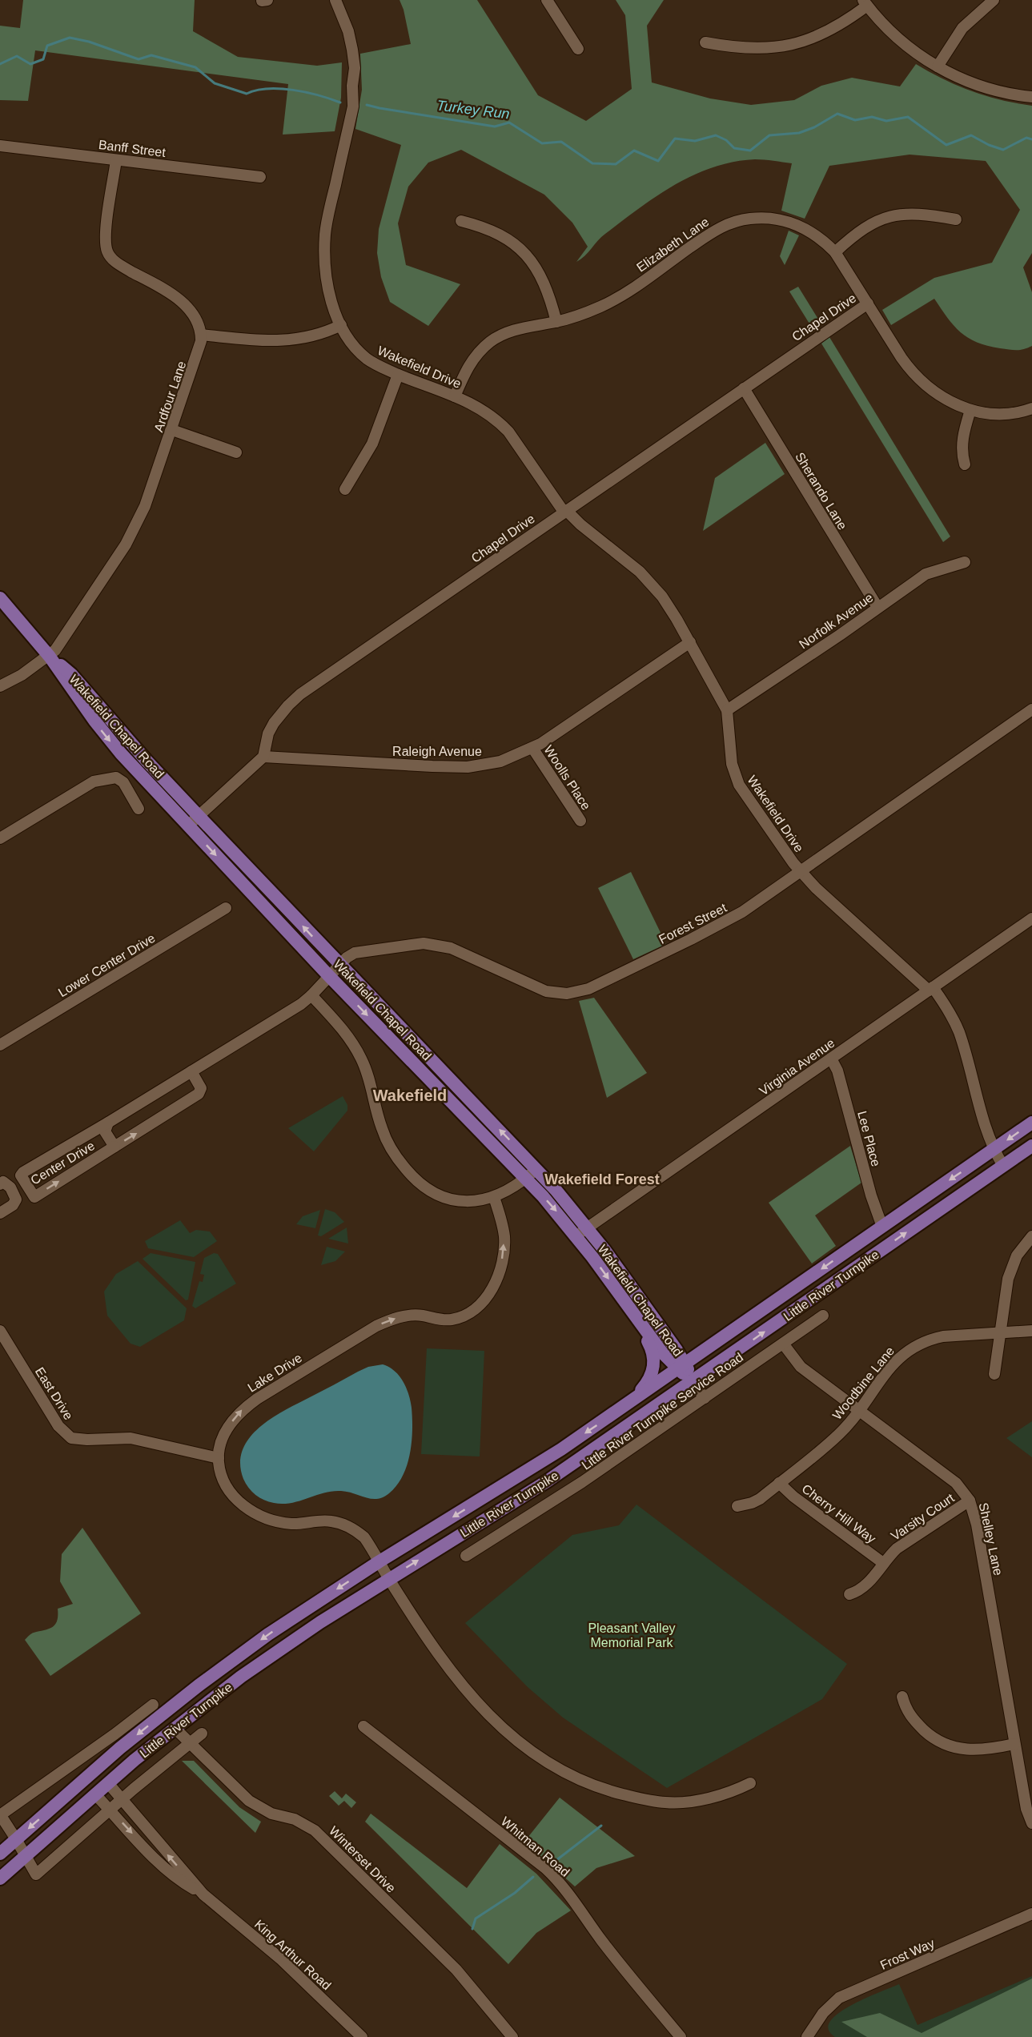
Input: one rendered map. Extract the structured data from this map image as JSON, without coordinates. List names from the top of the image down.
{
  "streets": {
    "main road": ["Wakefield Chapel Road", "Little River Turnpike"],
    "street": [
      "Banff Street",
      "Elizabeth Lane",
      "Chapel Drive",
      "Wakefield Drive",
      "Ardfour Lane",
      "Sherando Lane",
      "Norfolk Avenue",
      "Raleigh Avenue",
      "Woolls Place",
      "Forest Street",
      "Lower Center Drive",
      "Virginia Avenue",
      "Lee Place",
      "Center Drive",
      "Lake Drive",
      "Woodbine Lane",
      "East Drive",
      "Little River Turnpike Service Road",
      "Cherry Hill Way",
      "Varsity Court",
      "Shelley Lane",
      "Whitman Road",
      "Winterset Drive",
      "Frost Way",
      "King Arthur Road"
    ]
  },
  "crossings": [
    ["Elizabeth Lane", "Chapel Drive"],
    ["Elizabeth Lane", "Wakefield Drive"],
    ["Chapel Drive", "Wakefield Drive"],
    ["Chapel Drive", "Sherando Lane"],
    ["Chapel Drive", "Raleigh Avenue"],
    ["Wakefield Drive", "Norfolk Avenue"],
    ["Wakefield Drive", "Raleigh Avenue"],
    ["Wakefield Drive", "Forest Street"],
    ["Wakefield Drive", "Virginia Avenue"],
    ["Wakefield Drive", "Little River Turnpike"],
    ["Ardfour Lane", "Wakefield Chapel Road"],
    ["Sherando Lane", "Norfolk Avenue"],
    ["Wakefield Chapel Road", "Forest Street"],
    ["Wakefield Chapel Road", "Virginia Avenue"],
    ["Wakefield Chapel Road", "Center Drive"],
    ["Wakefield Chapel Road", "Little River Turnpike"],
    ["Wakefield Chapel Road", "Little River Turnpike Service Road"],
    ["Raleigh Avenue", "Woolls Place"],
    ["Forest Street", "Center Drive"],
    ["Virginia Avenue", "Lee Place"],
    ["Lee Place", "Little River Turnpike"],
    ["Little River Turnpike", "Winterset Drive"],
    ["Little River Turnpike", "King Arthur Road"],
    ["Lake Drive", "East Drive"],
    ["Woodbine Lane", "Cherry Hill Way"],
    ["Woodbine Lane", "Shelley Lane"],
    ["Little River Turnpike Service Road", "Shelley Lane"],
    ["Cherry Hill Way", "Varsity Court"],
    ["Varsity Court", "Shelley Lane"]
  ],
  "one_way": ["Lake Drive"],
  "districts": ["Wakefield", "Wakefield Forest"],
  "water": ["Turkey Run"],
  "parks": ["Pleasant Valley Memorial Park"]
}
